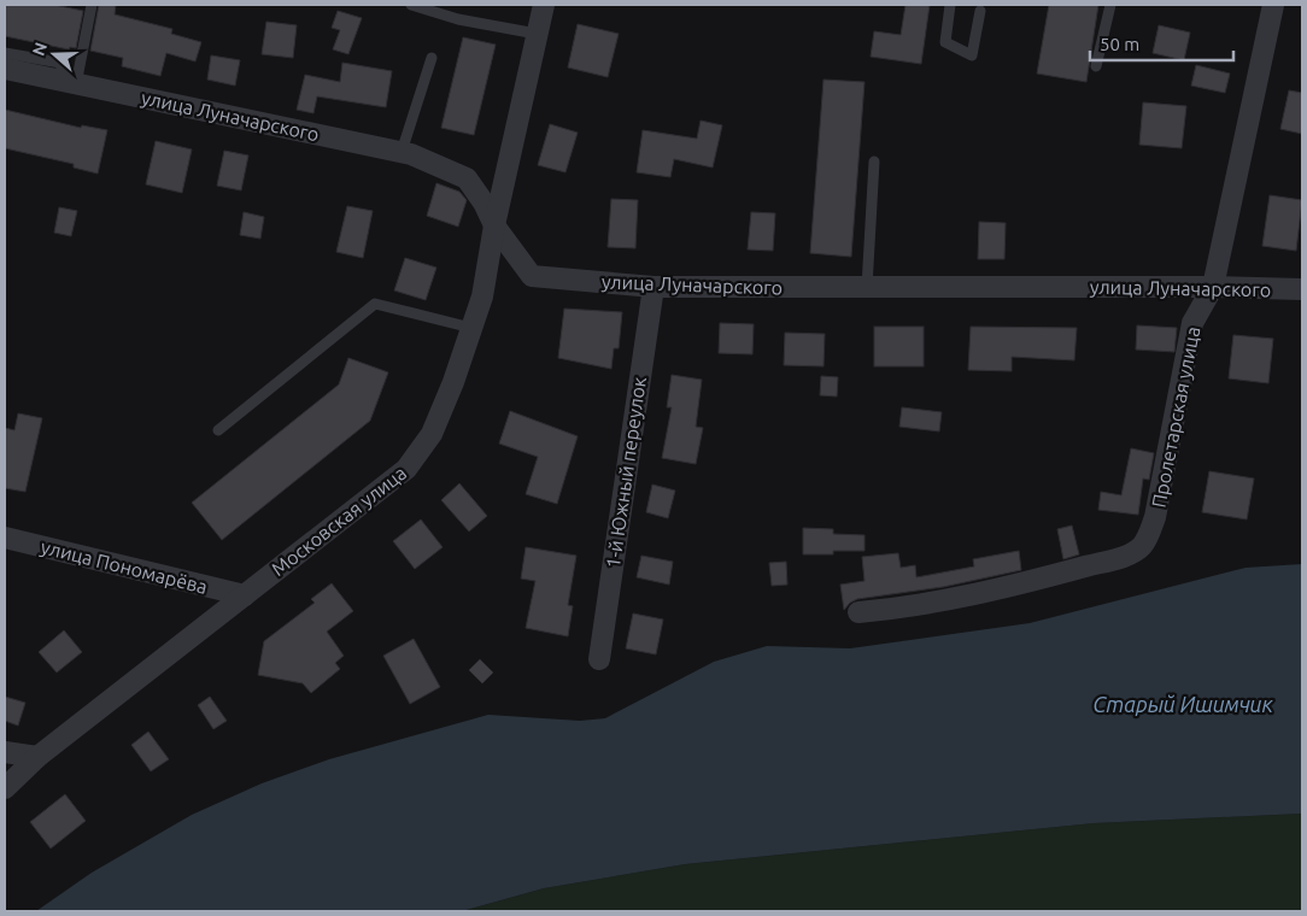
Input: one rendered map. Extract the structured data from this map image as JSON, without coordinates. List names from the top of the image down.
{
  "streets": {
    "street": [
      "улица Луначарского",
      "Пролетарская улица",
      "1-й Южный переулок",
      "Московская улица",
      "улица Пономарёва"
    ]
  },
  "crossings": [
    ["улица Луначарского", "Пролетарская улица"],
    ["улица Луначарского", "1-й Южный переулок"],
    ["улица Луначарского", "Московская улица"],
    ["Московская улица", "улица Пономарёва"]
  ],
  "water": ["Старый Ишимчик"],
  "scale_bar": "50 m",
  "north": "left"
}
